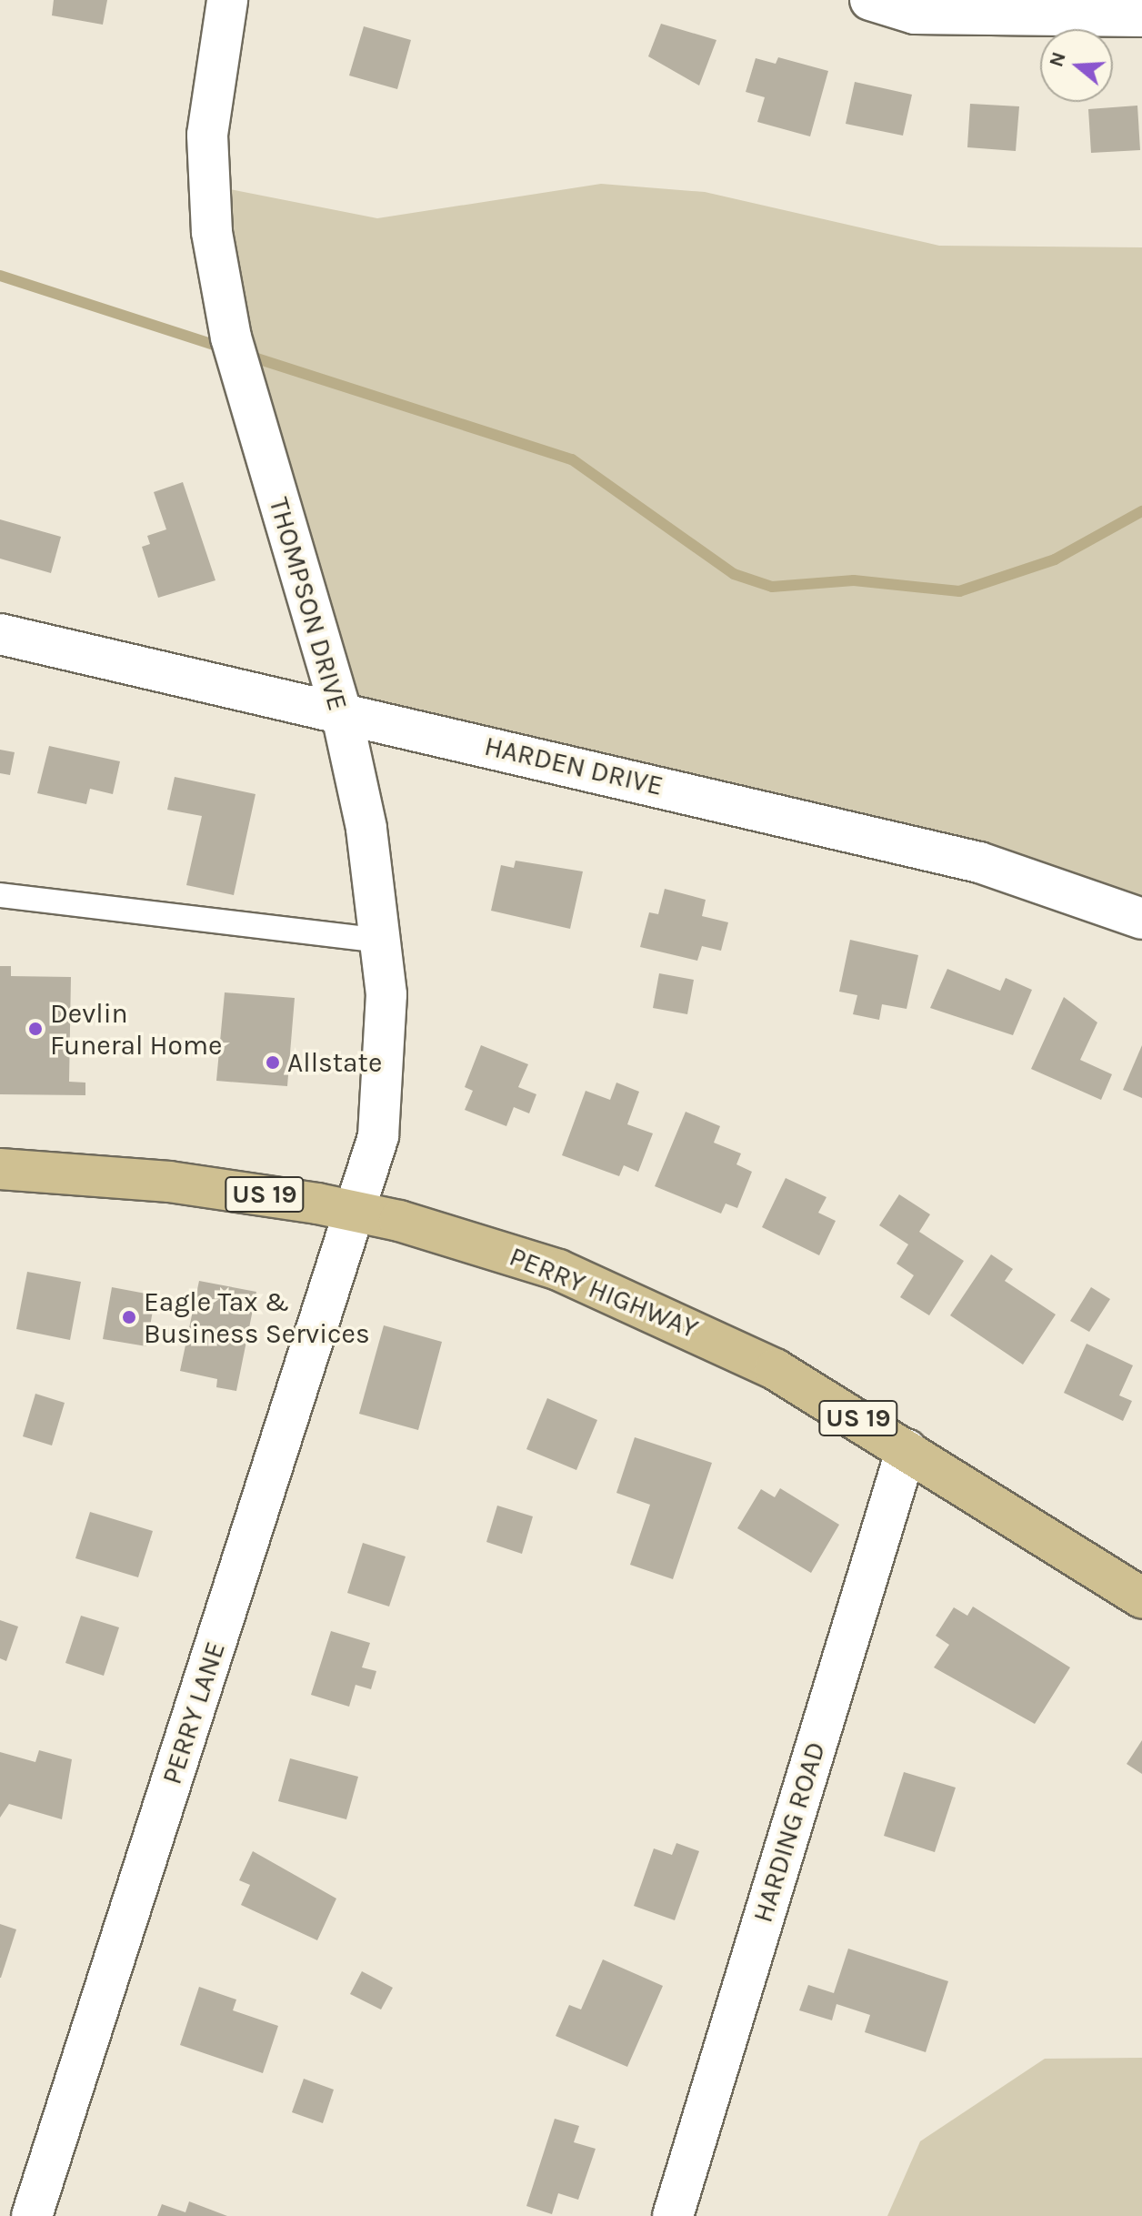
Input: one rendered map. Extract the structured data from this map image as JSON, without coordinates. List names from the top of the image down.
{
  "streets": {
    "main road": ["US 19", "PERRY HIGHWAY"],
    "street": [
      "THOMPSON DRIVE",
      "HARDEN DRIVE",
      "PERRY LANE",
      "HARDING ROAD"
    ]
  },
  "crossings": [
    ["THOMPSON DRIVE", "HARDEN DRIVE"],
    ["THOMPSON DRIVE", "PERRY HIGHWAY"],
    ["THOMPSON DRIVE", "PERRY LANE"],
    ["PERRY HIGHWAY", "PERRY LANE"],
    ["PERRY HIGHWAY", "HARDING ROAD"]
  ],
  "places": ["Devlin Funeral Home", "Allstate", "Eagle Tax & Business Services"],
  "north": "left"
}
